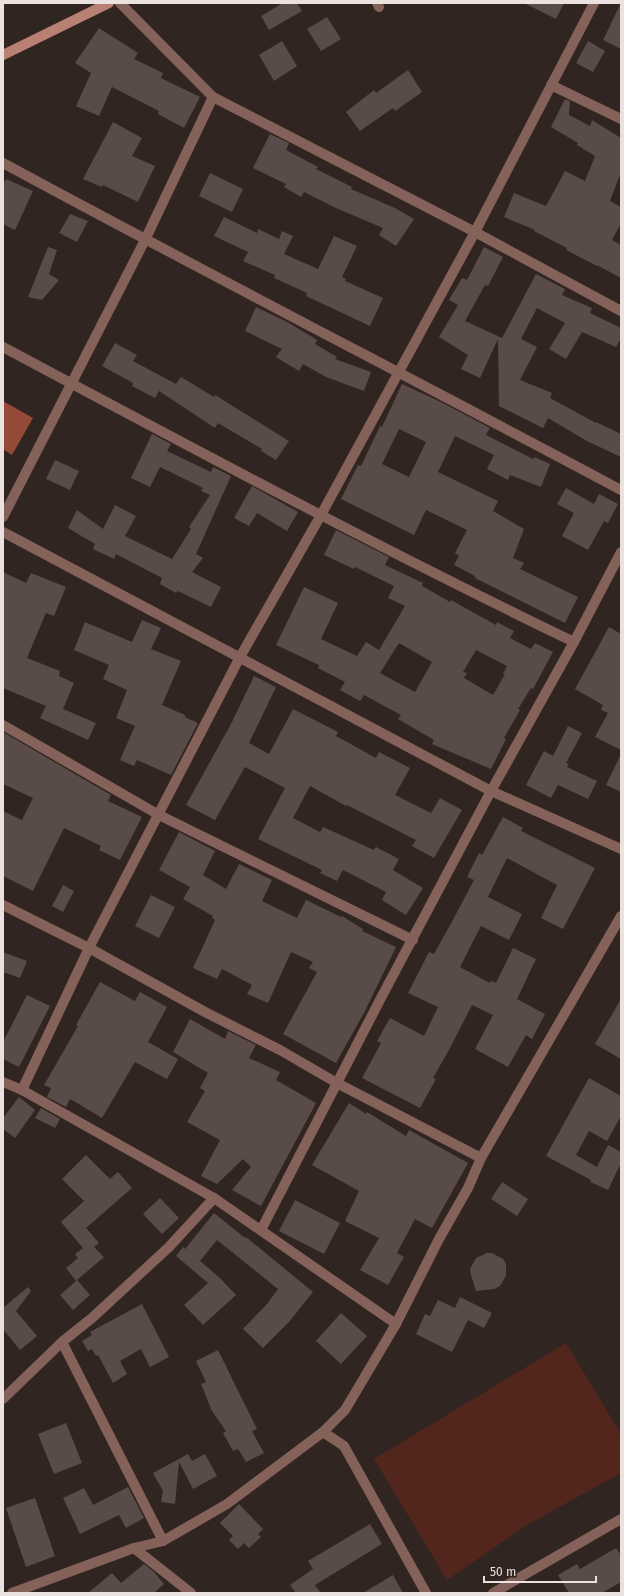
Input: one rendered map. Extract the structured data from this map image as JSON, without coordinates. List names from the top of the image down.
{
  "scale_bar": "50 m"
}
